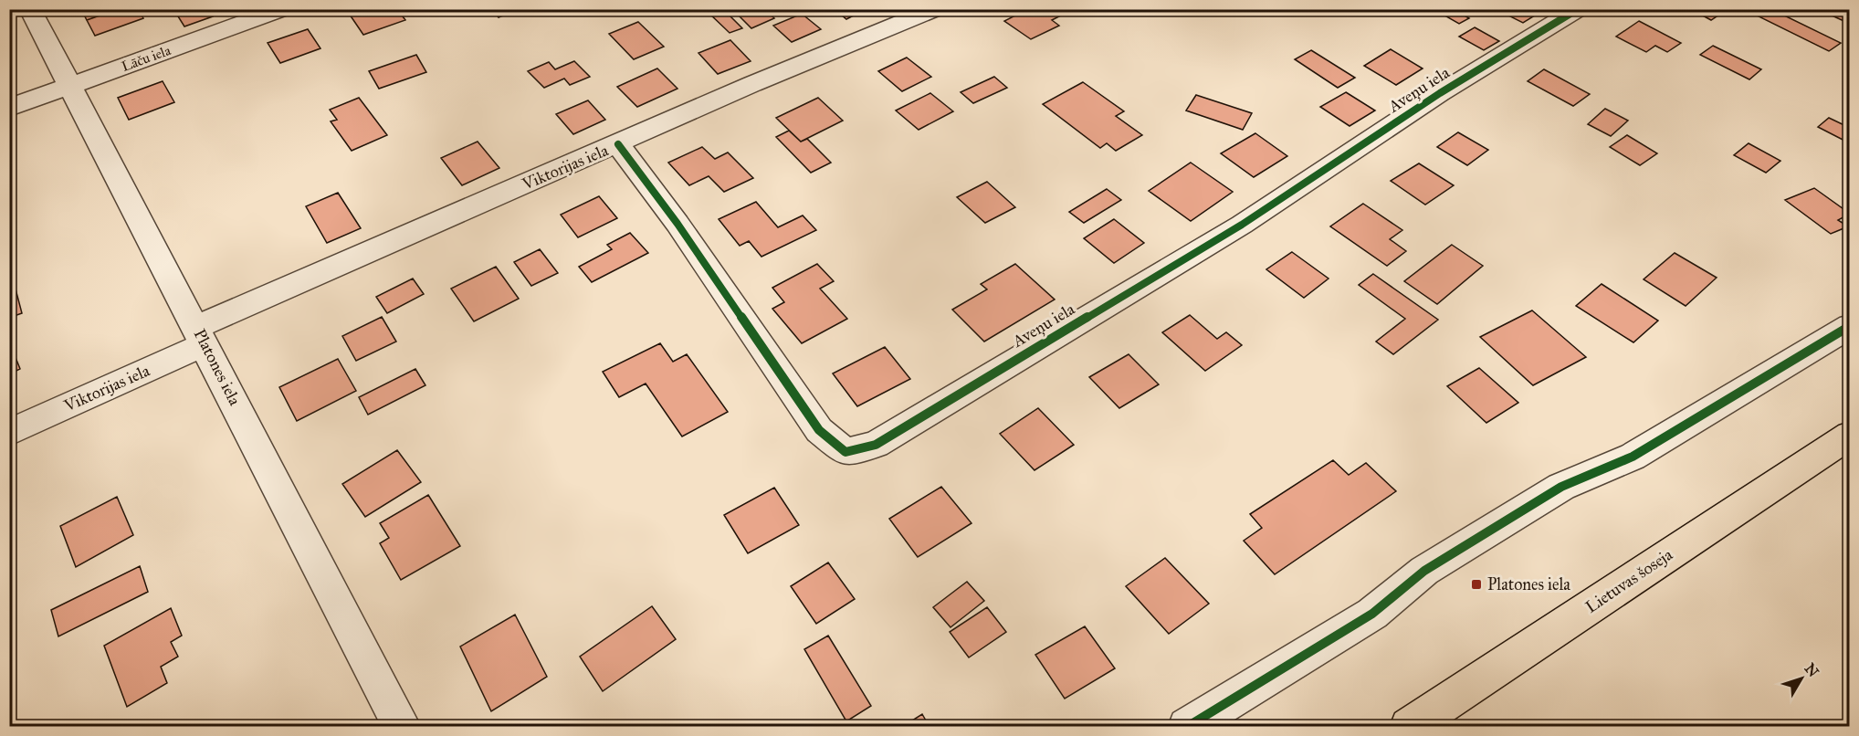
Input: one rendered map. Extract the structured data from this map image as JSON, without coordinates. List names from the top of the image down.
{
  "streets": {
    "main road": ["Lietuvas šoseja"],
    "street": [
      "Lāču iela",
      "Aveņu iela",
      "Viktorijas iela",
      "Platones iela"
    ]
  },
  "crossings": [
    ["Lāču iela", "Platones iela"],
    ["Aveņu iela", "Viktorijas iela"],
    ["Viktorijas iela", "Platones iela"]
  ],
  "places": {
    "transit": ["Platones iela"]
  },
  "north": "top right"
}
